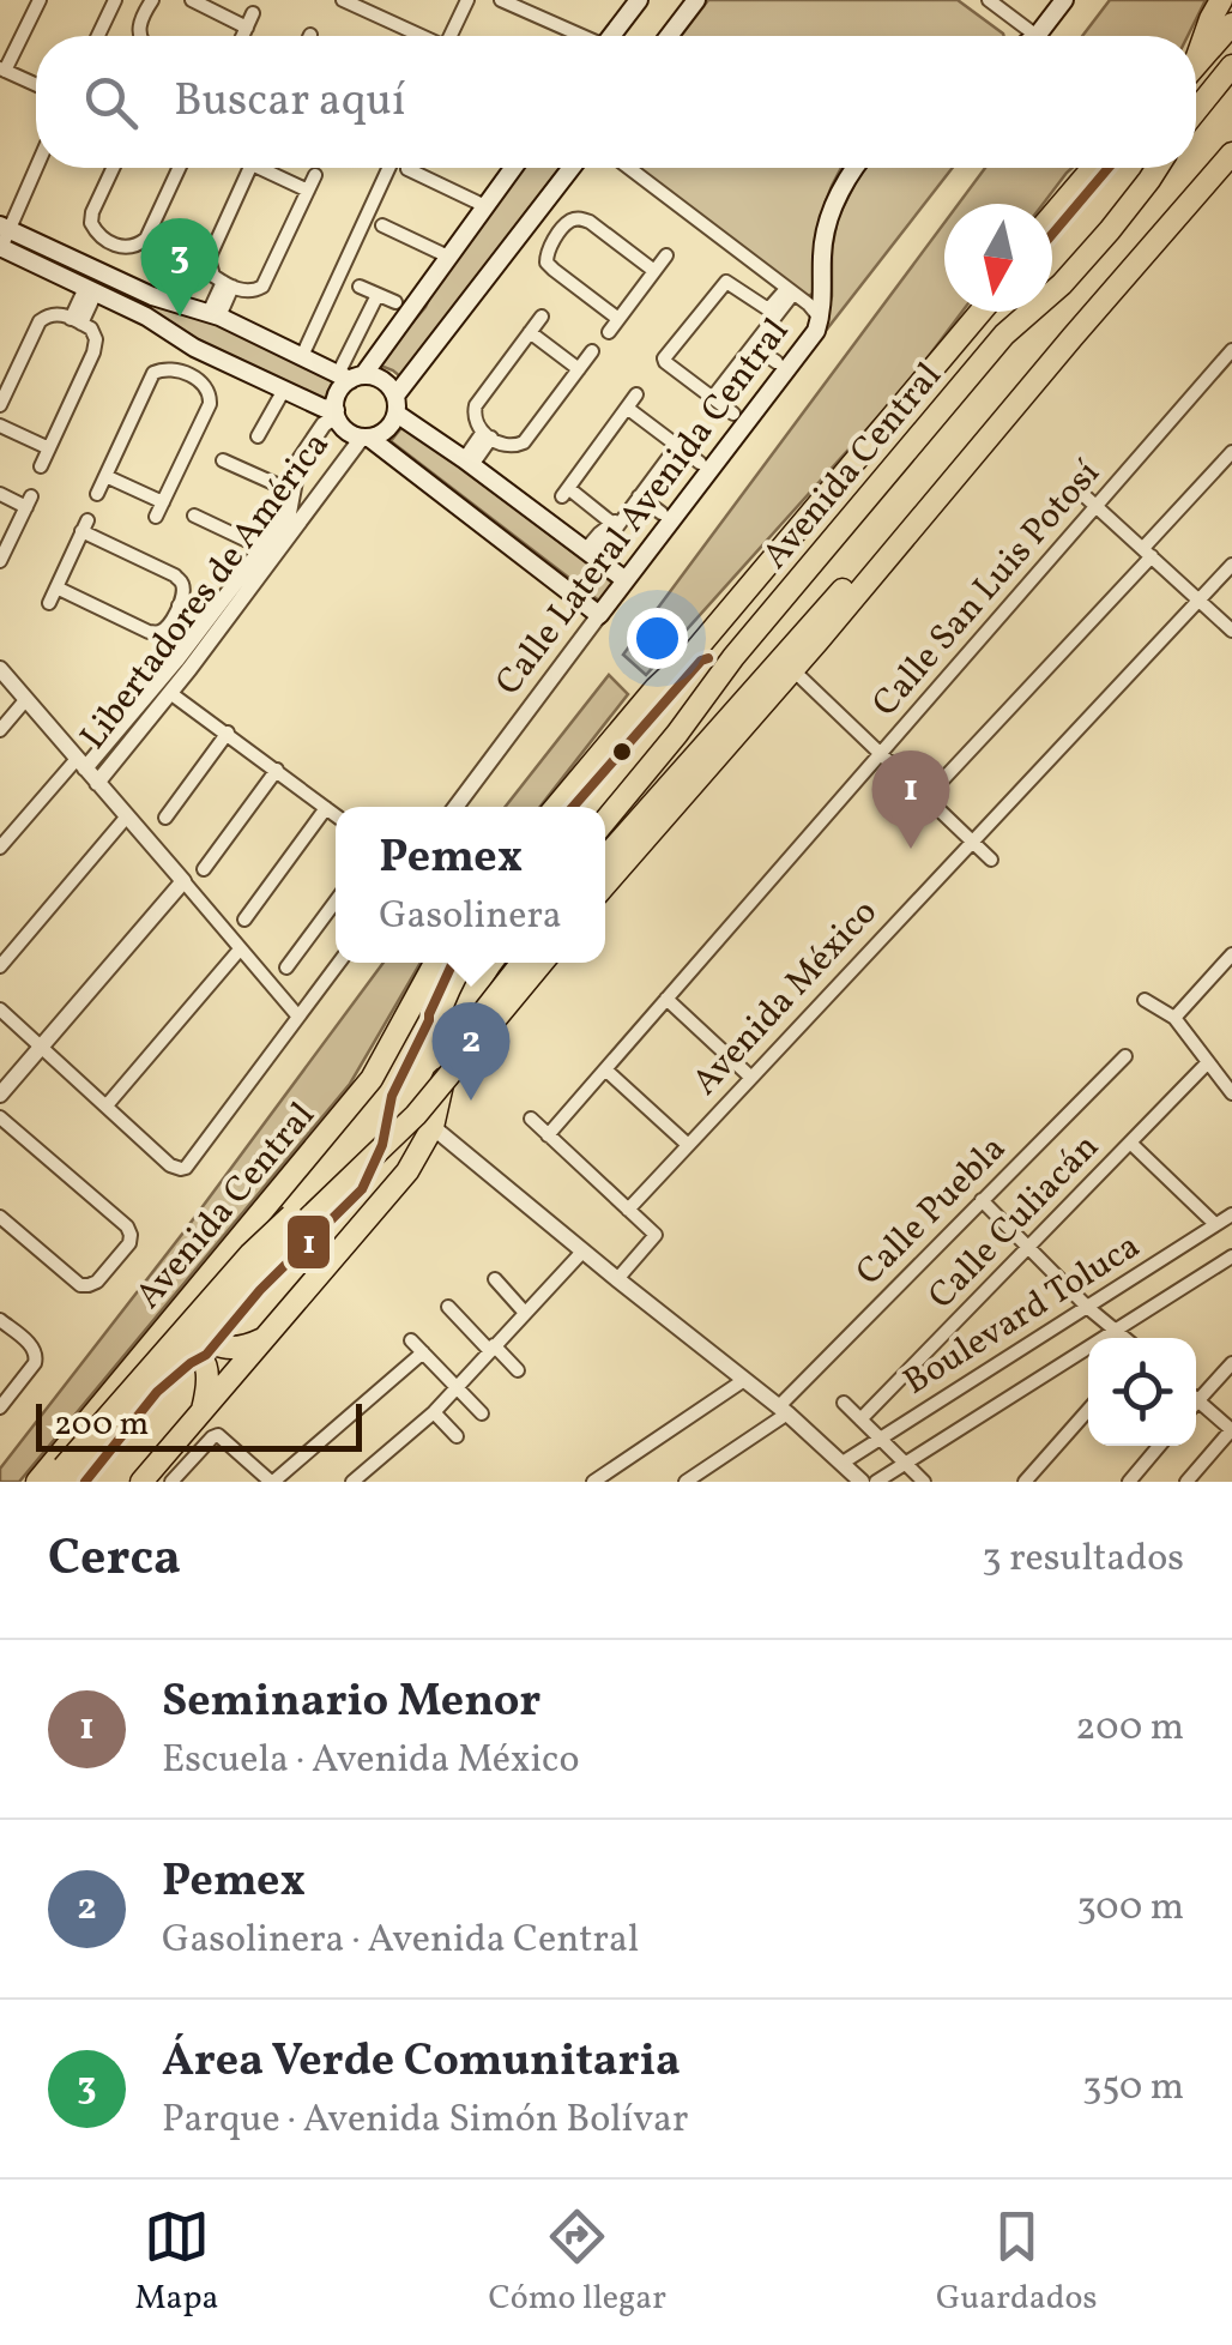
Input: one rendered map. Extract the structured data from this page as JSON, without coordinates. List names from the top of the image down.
{
  "streets": {
    "highway": ["Avenida Central"],
    "main road": ["Calle Lateral Avenida Central"],
    "street": [
      "Calle San Luis Potosí",
      "Libertadores de América",
      "Avenida México",
      "Calle Puebla",
      "Calle Culiacán",
      "Boulevard Toluca"
    ]
  },
  "lines": ["transit line 1"],
  "scale_bar": "200 m",
  "north": "bottom",
  "page": {
    "search": "Buscar aquí",
    "pins": ["3", "1", "2"],
    "popup": ["Pemex", "Gasolinera"],
    "scale": "200 m",
    "heading": ["Cerca", "3 resultados"],
    "list": [
      {
        "mark": "1",
        "name": "Seminario Menor",
        "note": "Escuela · Avenida México",
        "value": "200 m"
      },
      {
        "mark": "2",
        "name": "Pemex",
        "note": "Gasolinera · Avenida Central",
        "value": "300 m"
      },
      {
        "mark": "3",
        "name": "Área Verde Comunitaria",
        "note": "Parque · Avenida Simón Bolívar",
        "value": "350 m"
      }
    ],
    "nav": ["Mapa", "Cómo llegar", "Guardados"]
  }
}
